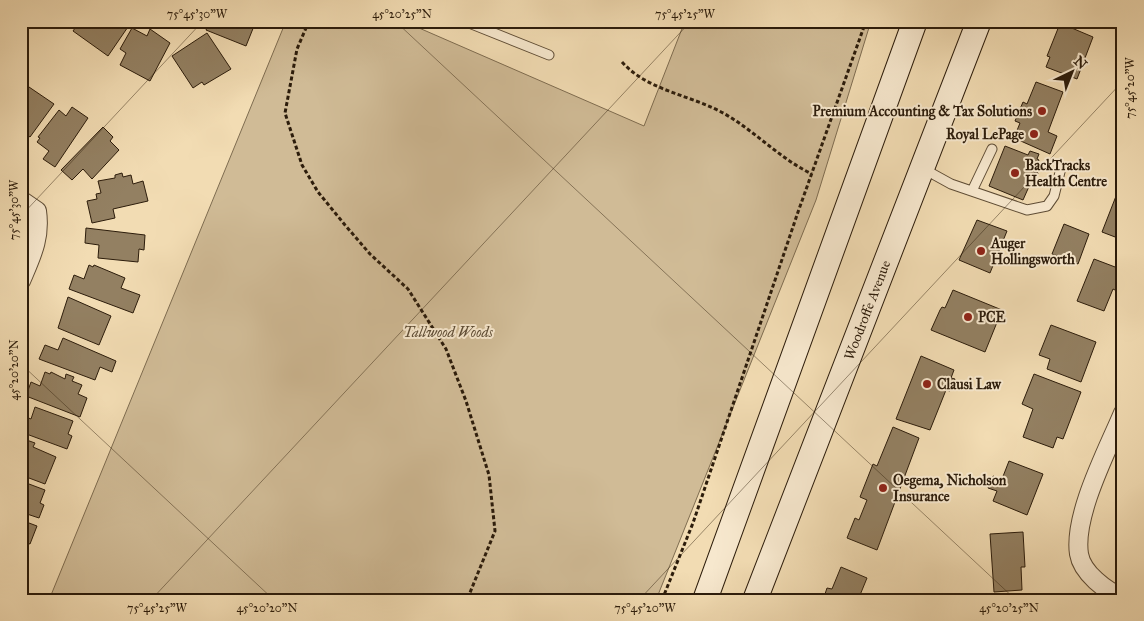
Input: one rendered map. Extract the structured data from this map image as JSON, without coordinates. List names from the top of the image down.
{
  "streets": {
    "main road": ["Woodroffe Avenue"]
  },
  "parks": ["Tallwood Woods"],
  "places": [
    "Premium Accounting & Tax Solutions",
    "Royal LePage",
    "BackTracks Health Centre",
    "Auger Hollingsworth",
    "PCE",
    "Clausi Law",
    "Oegema, Nicholson Insurance"
  ],
  "north": "top right",
  "coordinates": [
    "75°45'30\"W",
    "45°20'25\"N",
    "75°45'25\"W",
    "75°45'20\"W",
    "45°20'20\"N"
  ]
}
